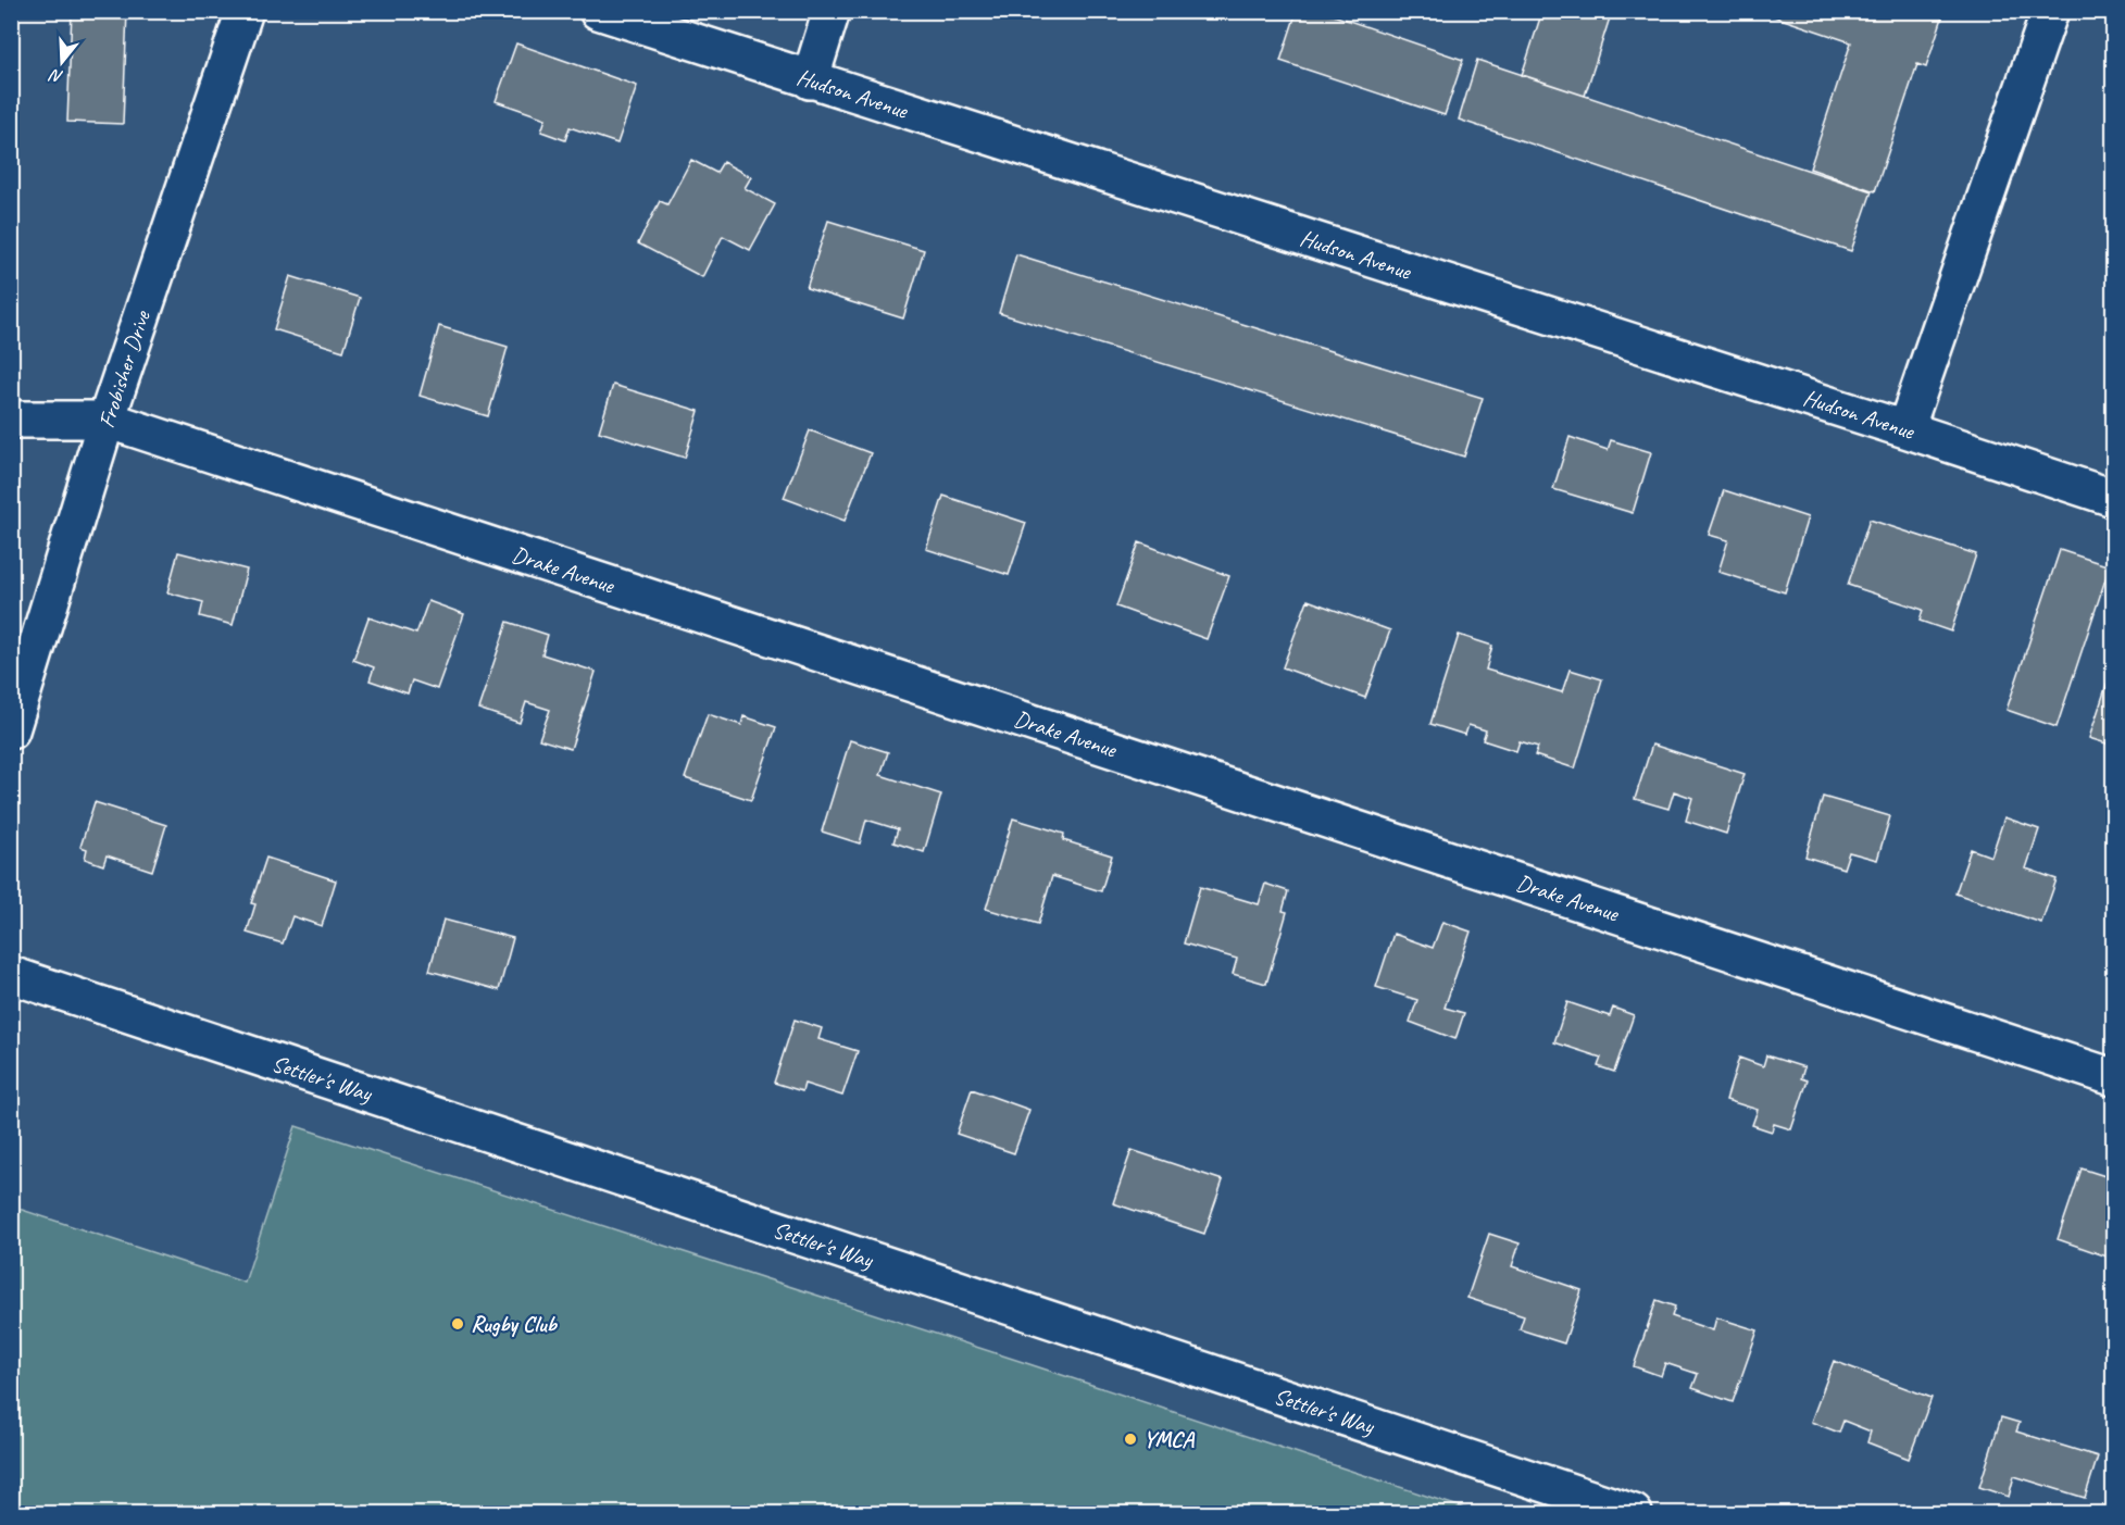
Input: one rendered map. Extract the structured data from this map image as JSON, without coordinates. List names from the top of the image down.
{
  "streets": {
    "street": [
      "Hudson Avenue",
      "Frobisher Drive",
      "Drake Avenue",
      "Settler's Way"
    ]
  },
  "crossings": [
    ["Frobisher Drive", "Drake Avenue"]
  ],
  "places": ["Rugby Club", "YMCA"],
  "north": "bottom"
}
